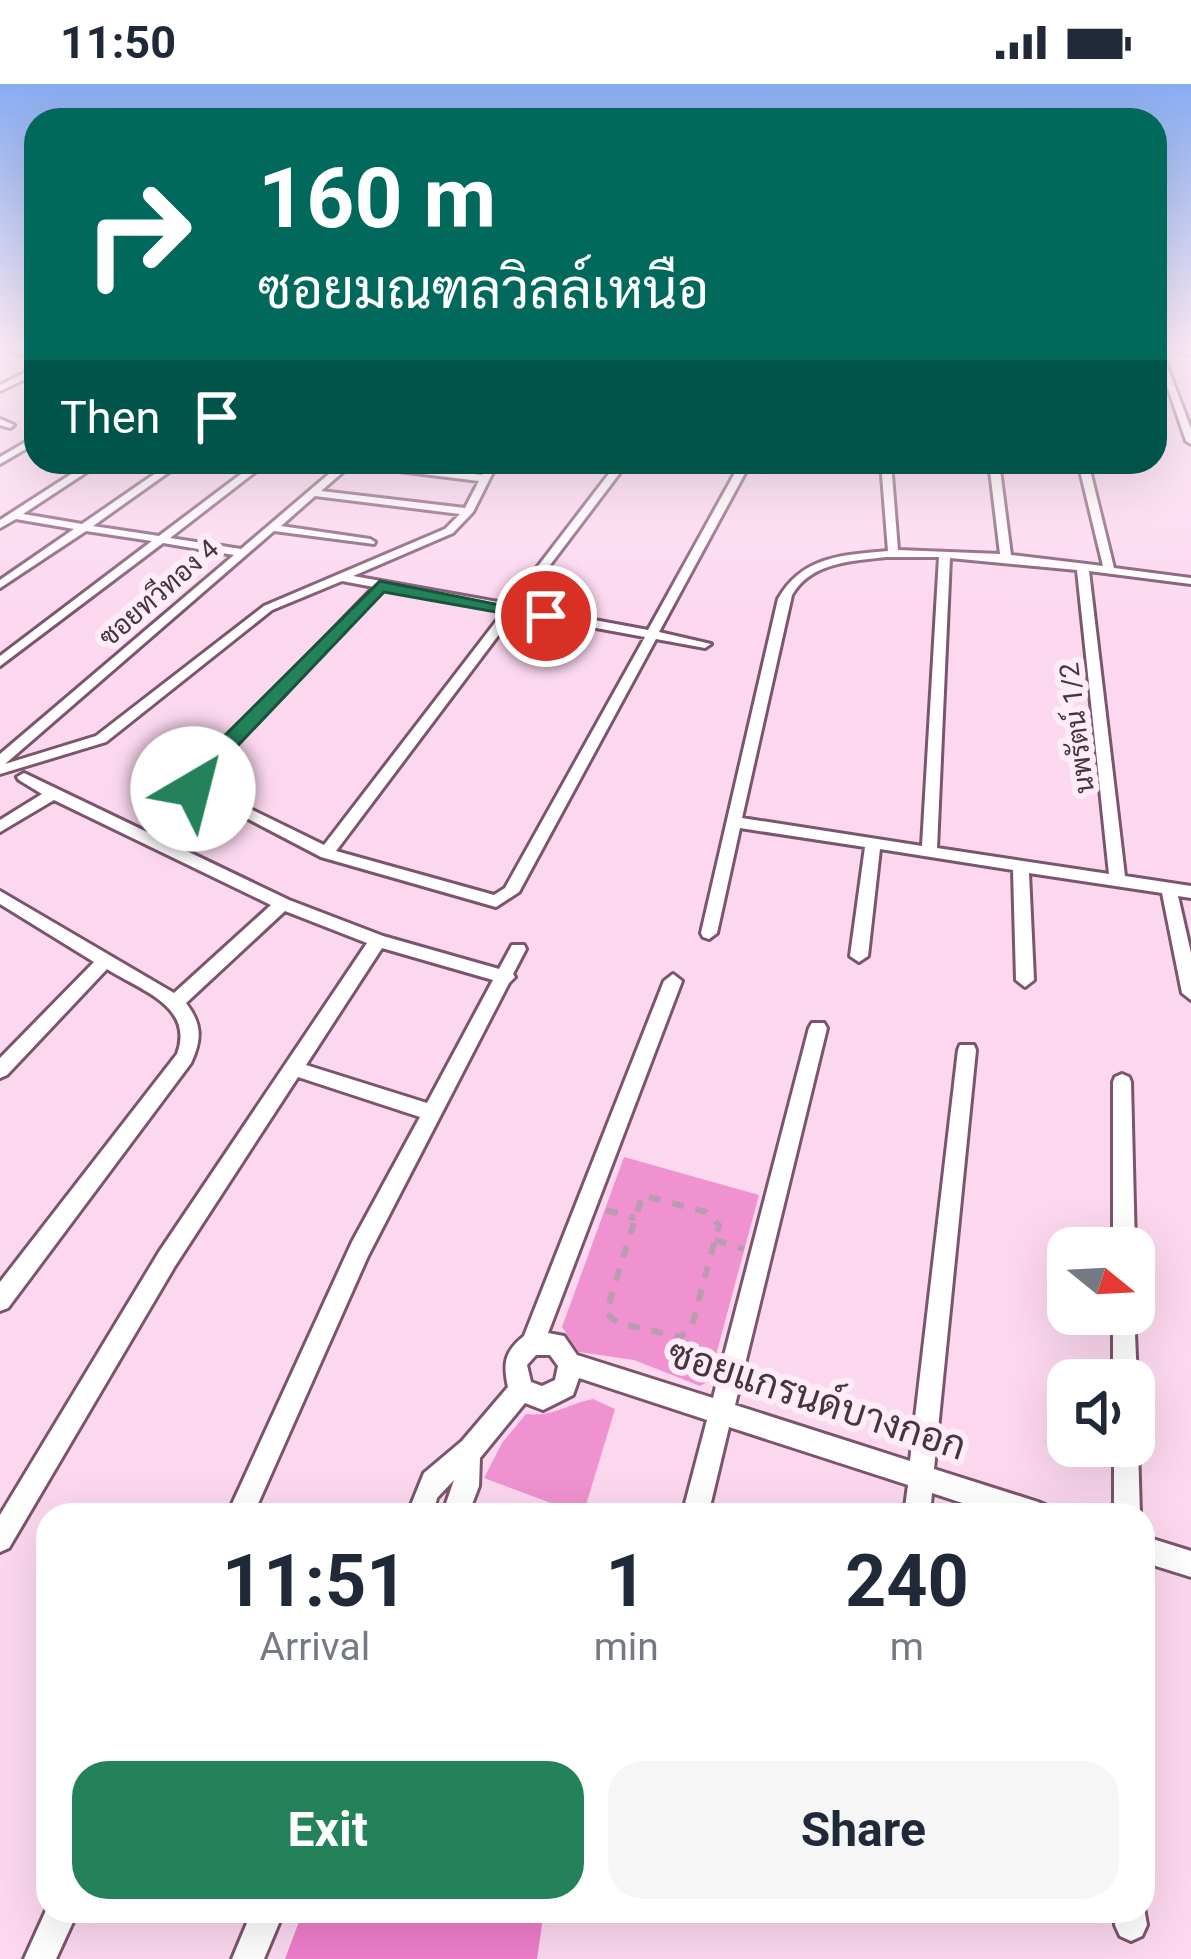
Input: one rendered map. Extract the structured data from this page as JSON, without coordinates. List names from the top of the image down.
{
  "streets": {
    "street": ["ซอยทวีทอง 4", "นพรัตน์ 1/2", "ซอยแกรนด์บางกอก"]
  },
  "north": "right",
  "page": {
    "status": "11:50",
    "turn": ["160 m", "ซอยมณฑลวิลล์เหนือ"],
    "then": "Then",
    "eta": [
      "11:51",
      "Arrival",
      "1",
      "min",
      "240",
      "m"
    ],
    "buttons": ["Exit", "Share"]
  }
}
